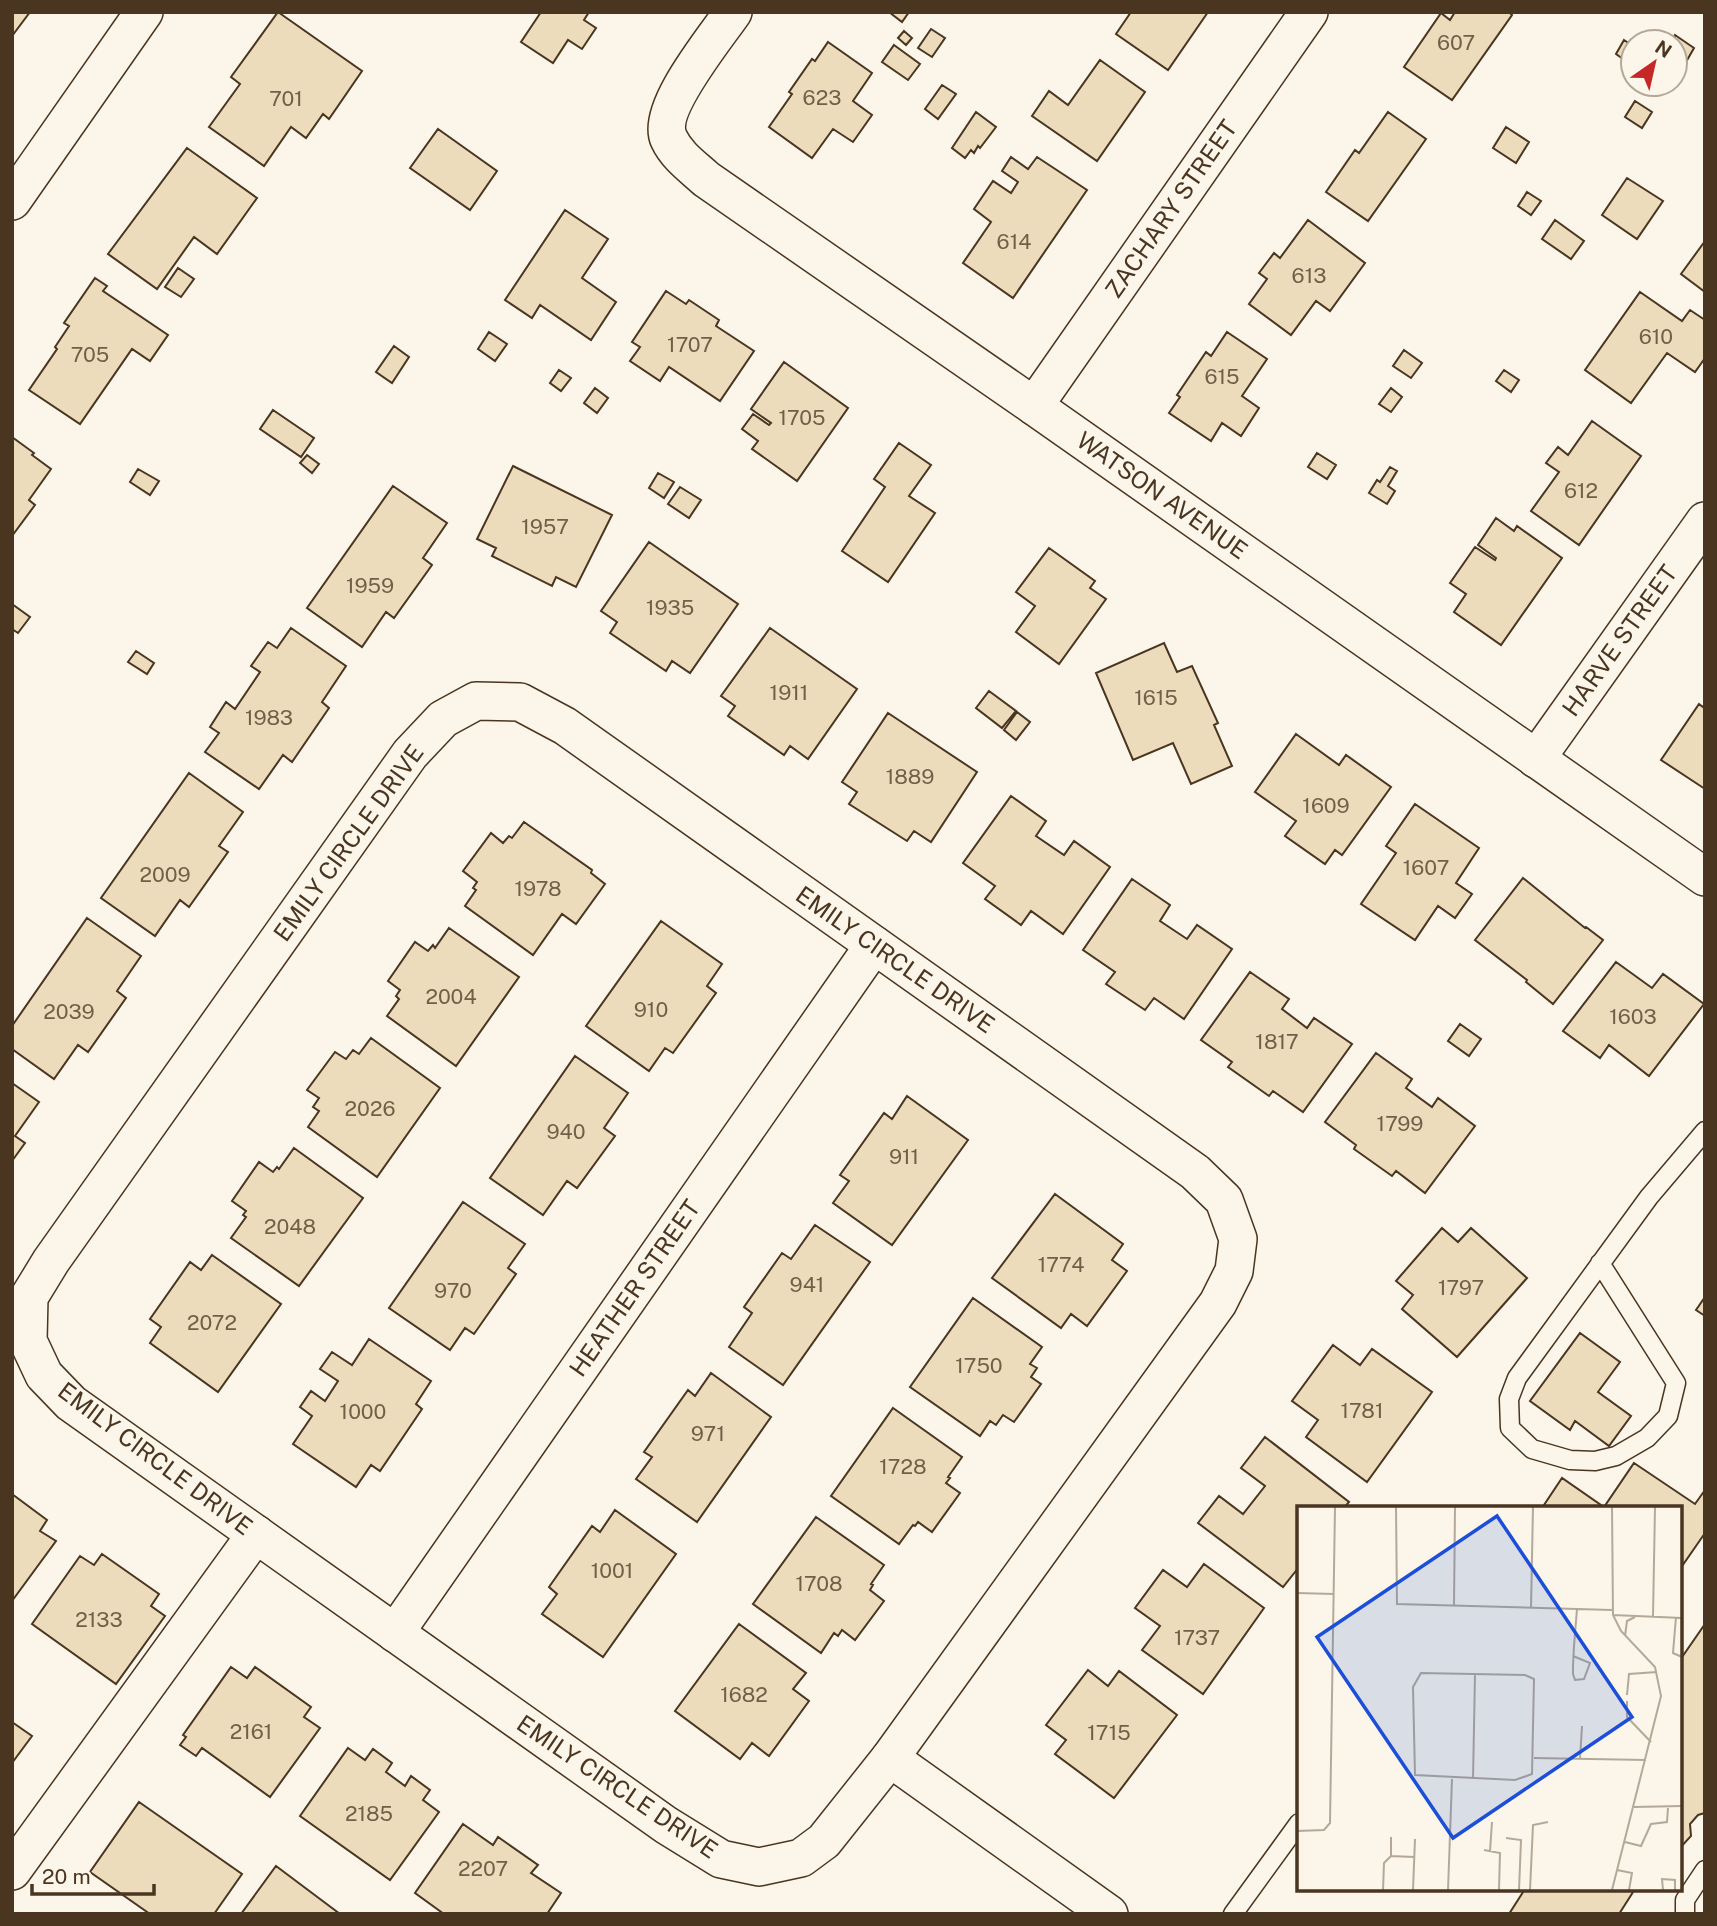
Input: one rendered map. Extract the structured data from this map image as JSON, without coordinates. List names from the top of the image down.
{
  "streets": {
    "street": [
      "ZACHARY STREET",
      "WATSON AVENUE",
      "HARVE STREET",
      "EMILY CIRCLE DRIVE",
      "HEATHER STREET"
    ]
  },
  "crossings": [
    ["ZACHARY STREET", "WATSON AVENUE"],
    ["WATSON AVENUE", "HARVE STREET"],
    ["EMILY CIRCLE DRIVE", "HEATHER STREET"]
  ],
  "house_numbers": [
    "607",
    "623",
    "701",
    "614",
    "613",
    "610",
    "1707",
    "705",
    "615",
    "1705",
    "612",
    "1957",
    "1959",
    "1935",
    "1911",
    "1615",
    "1983",
    "1889",
    "1609",
    "1607",
    "2009",
    "1978",
    "2004",
    "910",
    "2039",
    "1603",
    "1817",
    "2026",
    "1799",
    "940",
    "911",
    "2048",
    "1774",
    "941",
    "1797",
    "970",
    "2072",
    "1750",
    "1781",
    "1000",
    "971",
    "1728",
    "1001",
    "1708",
    "2133",
    "1737",
    "1682",
    "2161",
    "1715",
    "2185",
    "2207"
  ],
  "scale_bar": "20 m",
  "north": "top right"
}
